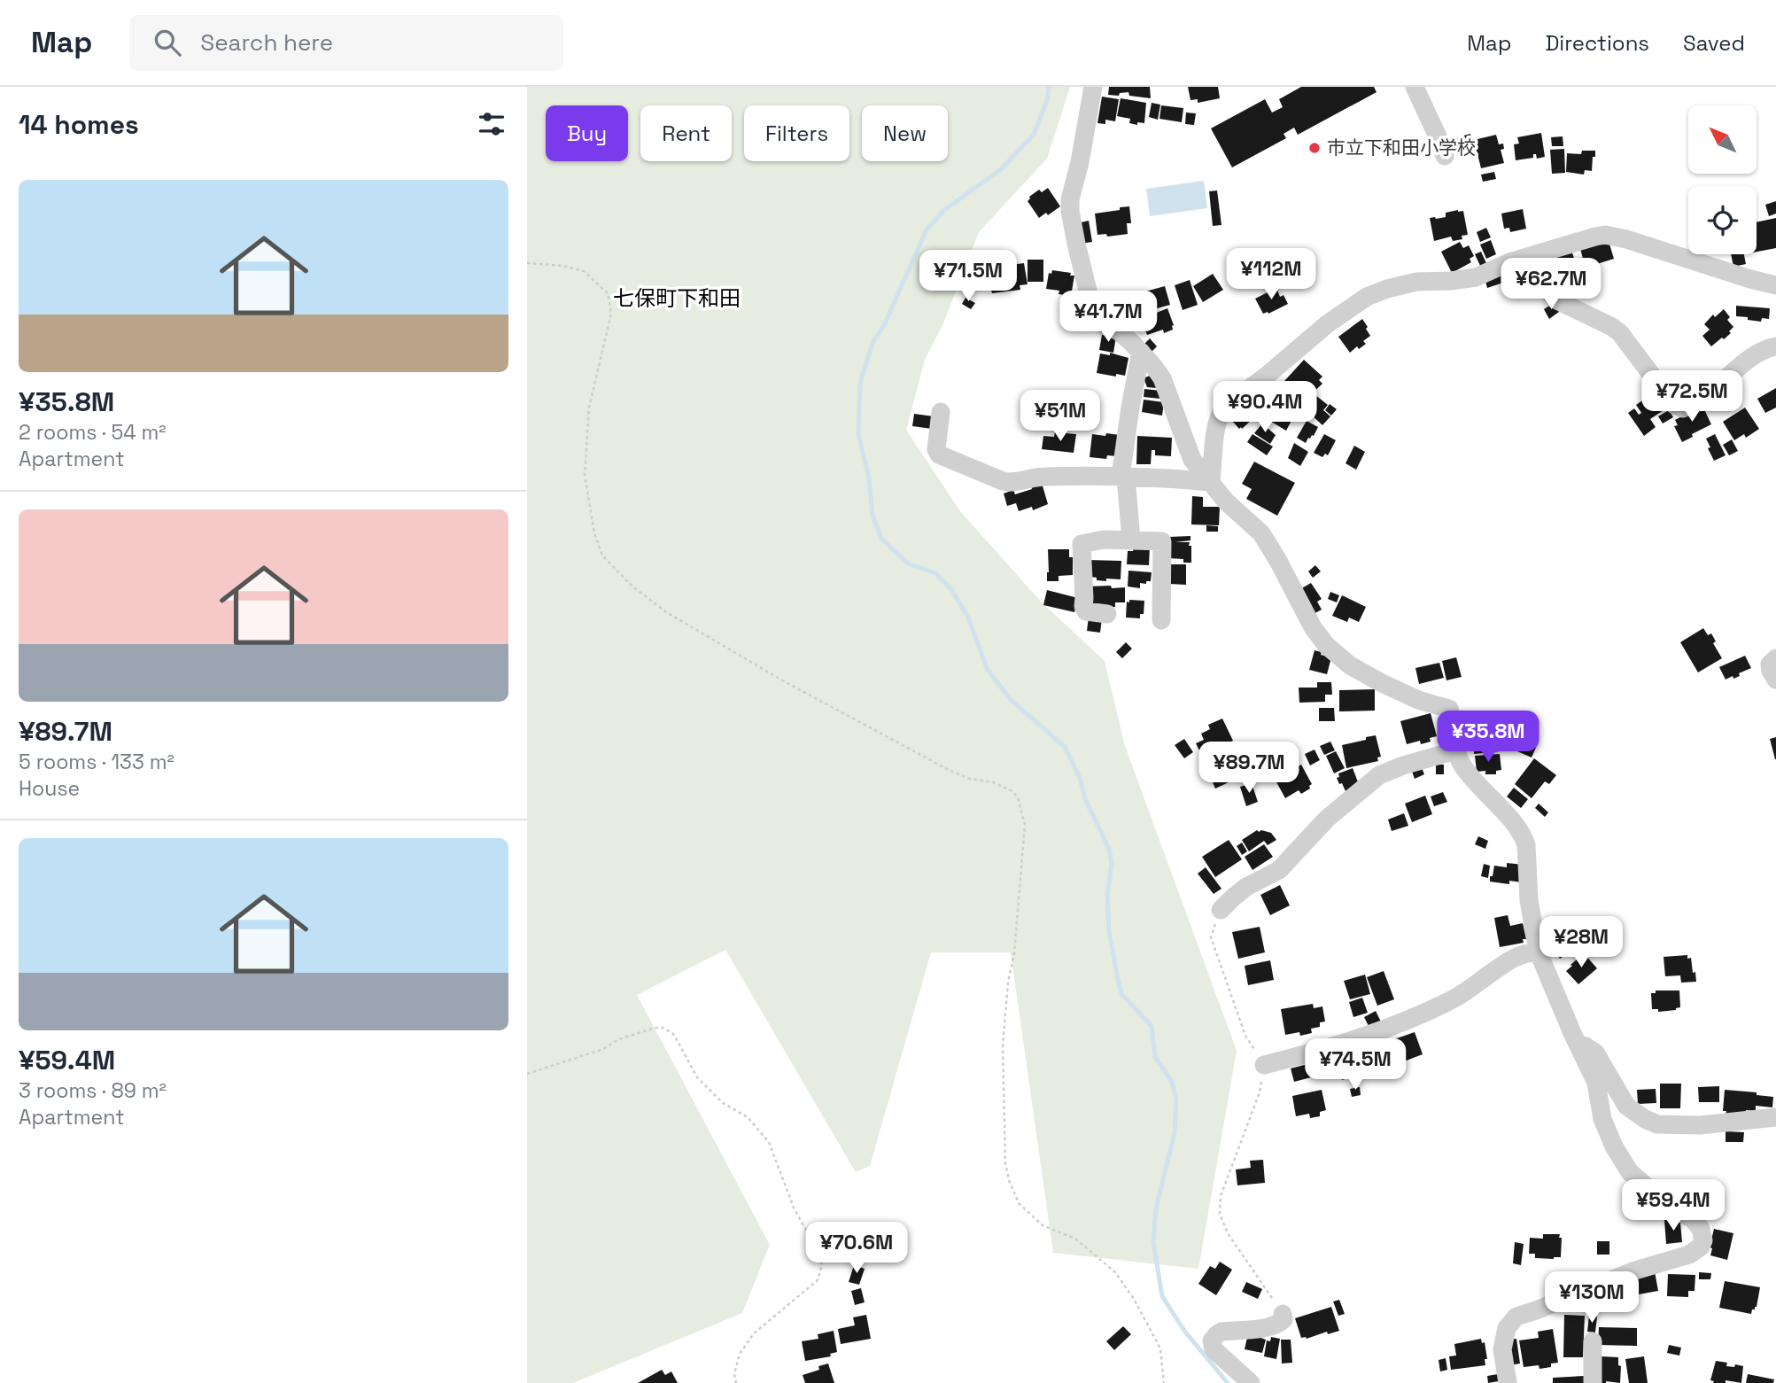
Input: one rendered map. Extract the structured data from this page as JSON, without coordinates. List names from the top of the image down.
{
  "districts": ["七保町下和田"],
  "places": ["市立下和田小学校"],
  "north": "top left",
  "page": {
    "header": "Map",
    "search": "Search here",
    "nav": ["Map", "Directions", "Saved"],
    "heading": "14 homes",
    "chip": [
      "Buy",
      "Rent",
      "Filters",
      "New"
    ],
    "list": [
      {
        "name": "¥35.8M",
        "note": "2 rooms · 54 m² · Apartment"
      },
      {
        "name": "¥89.7M",
        "note": "5 rooms · 133 m² · House"
      },
      {
        "name": "¥59.4M",
        "note": "3 rooms · 89 m² · Apartment"
      }
    ],
    "price": [
      "¥112M",
      "¥71.5M",
      "¥62.7M",
      "¥41.7M",
      "¥72.5M",
      "¥90.4M",
      "¥51M",
      "¥35.8M",
      "¥89.7M",
      "¥28M",
      "¥74.5M",
      "¥59.4M",
      "¥70.6M",
      "¥130M"
    ]
  }
}
